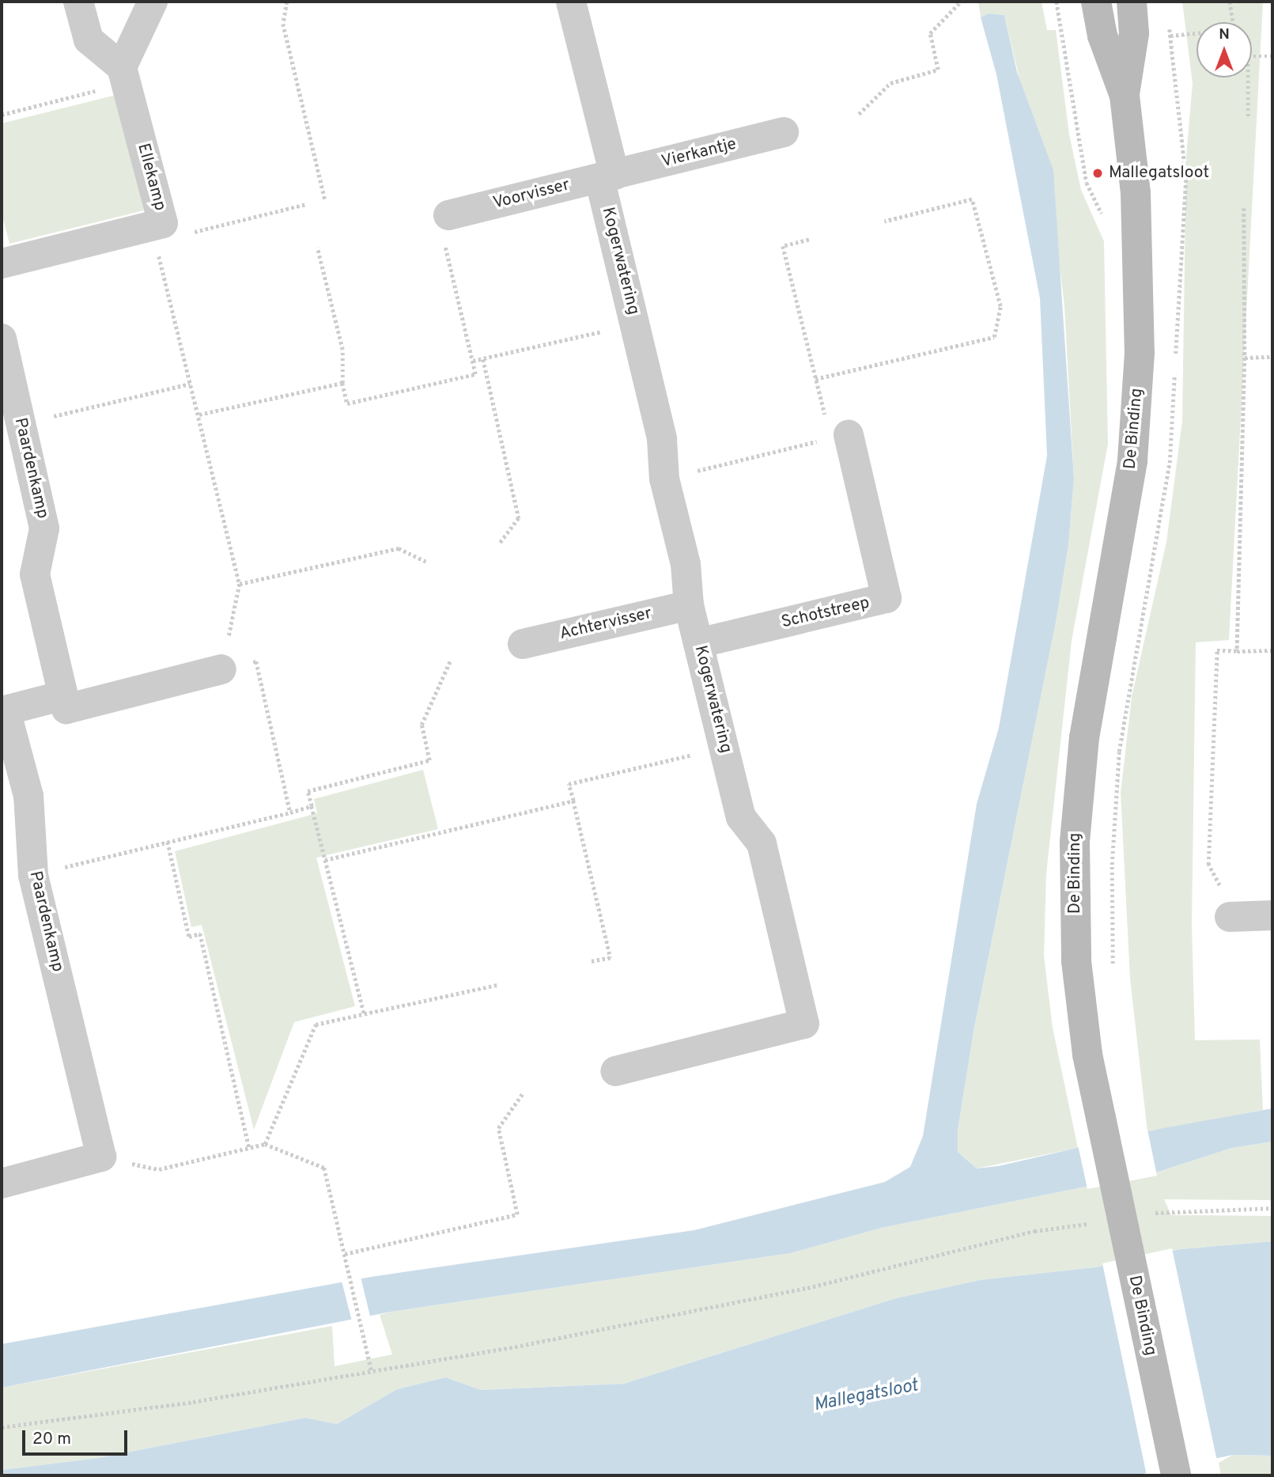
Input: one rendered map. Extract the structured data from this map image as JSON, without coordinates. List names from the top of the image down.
{
  "streets": {
    "street": [
      "Vierkantje",
      "Ellekamp",
      "Voorvisser",
      "Kogerwatering",
      "De Binding",
      "Paardenkamp",
      "Schotstreep",
      "Achtervisser"
    ]
  },
  "crossings": [
    ["Vierkantje", "Voorvisser"],
    ["Vierkantje", "Kogerwatering"],
    ["Voorvisser", "Kogerwatering"],
    ["Kogerwatering", "Schotstreep"],
    ["Kogerwatering", "Achtervisser"]
  ],
  "water": ["Mallegatsloot"],
  "places": ["Mallegatsloot"],
  "scale_bar": "20 m",
  "north": "top"
}
